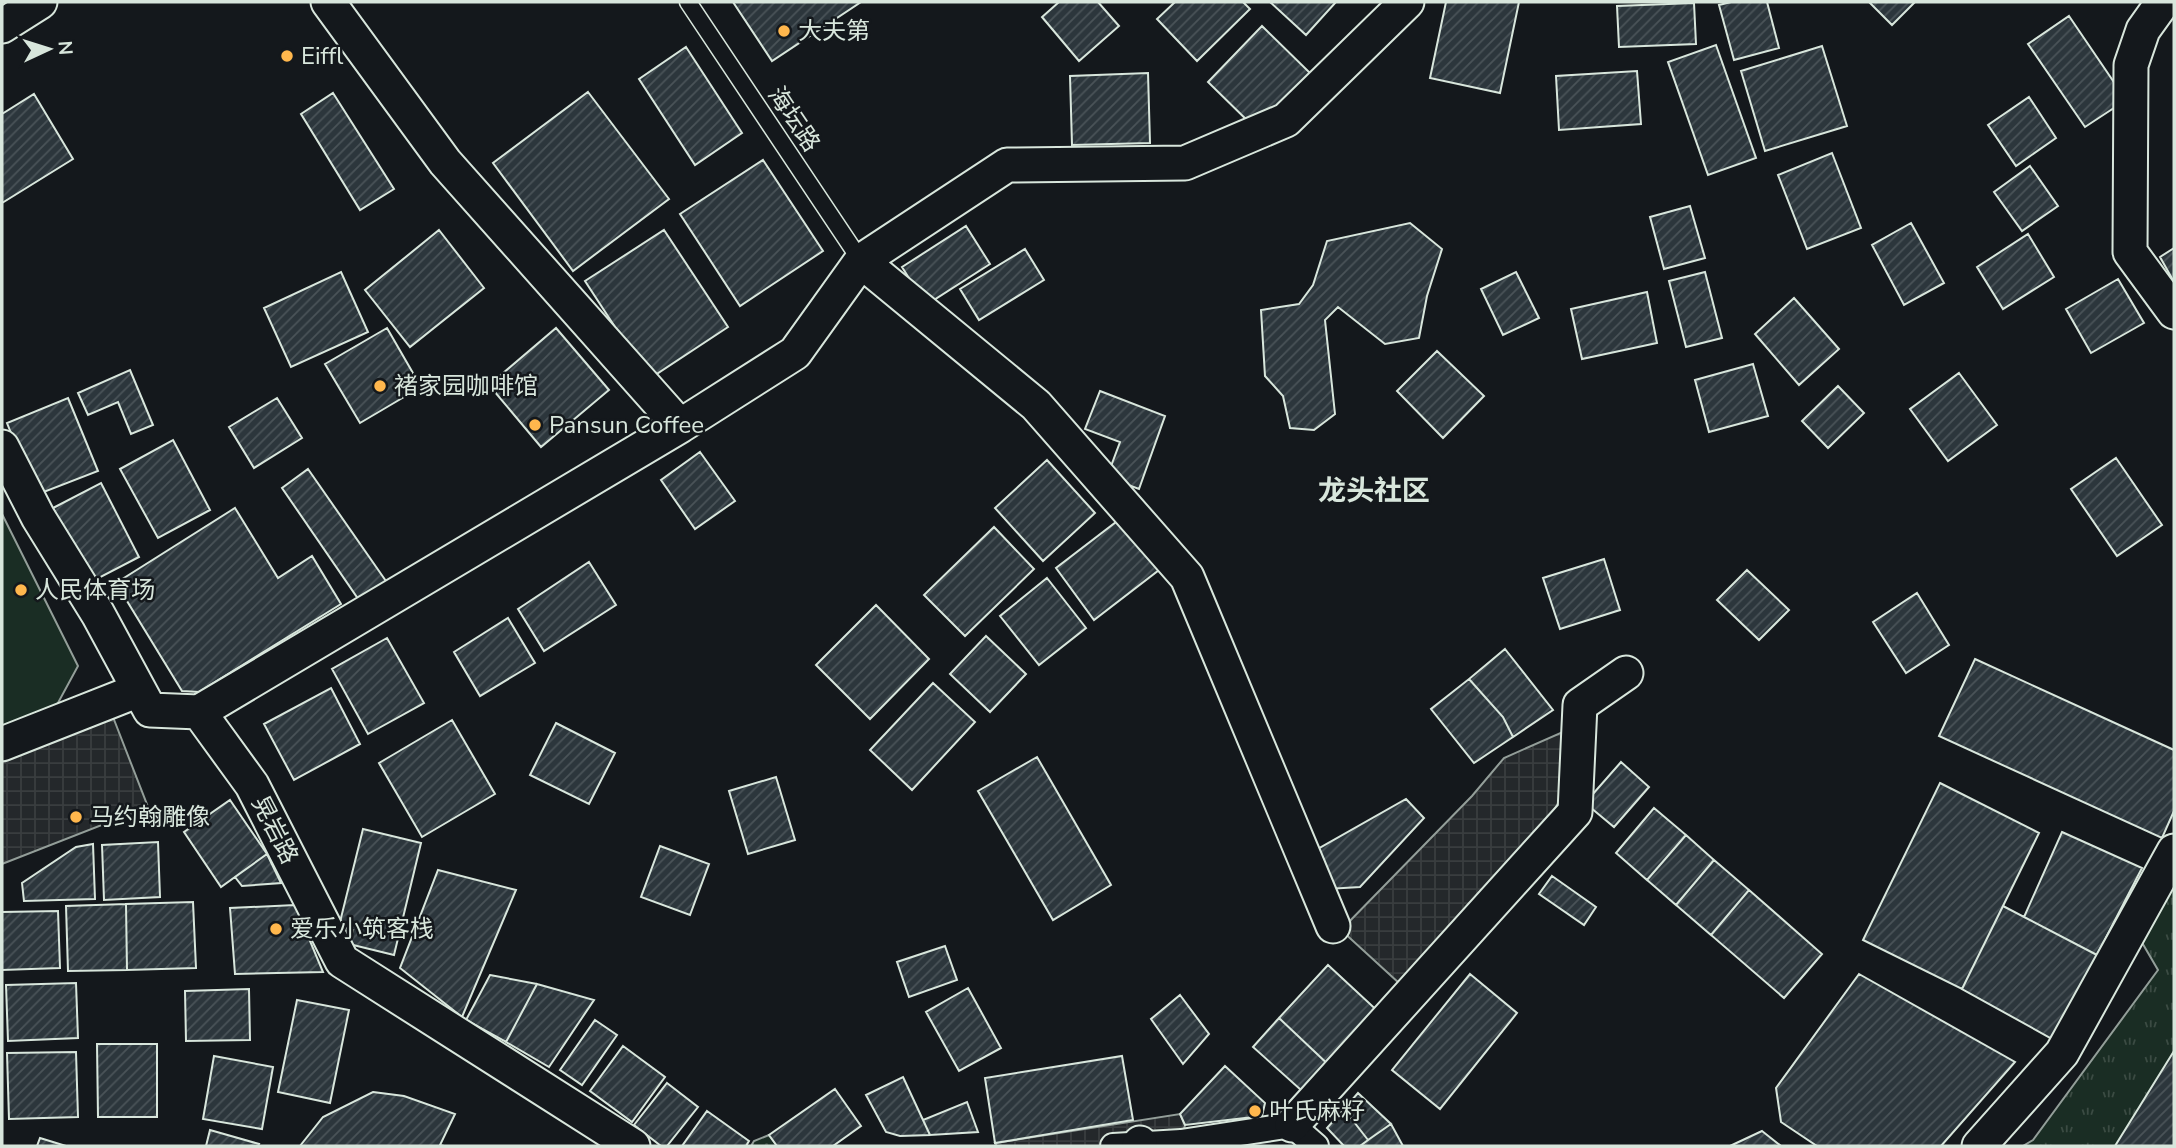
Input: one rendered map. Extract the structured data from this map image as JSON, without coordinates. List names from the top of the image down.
{
  "streets": {
    "street": ["晃岩路"],
    "lane": ["海坛路"]
  },
  "districts": ["龙头社区"],
  "places": [
    "大夫第",
    "Eiffl",
    "褚家园咖啡馆",
    "Pansun Coffee",
    "人民体育场",
    "马约翰雕像",
    "爱乐小筑客栈",
    "叶氏麻籽"
  ],
  "north": "right"
}
